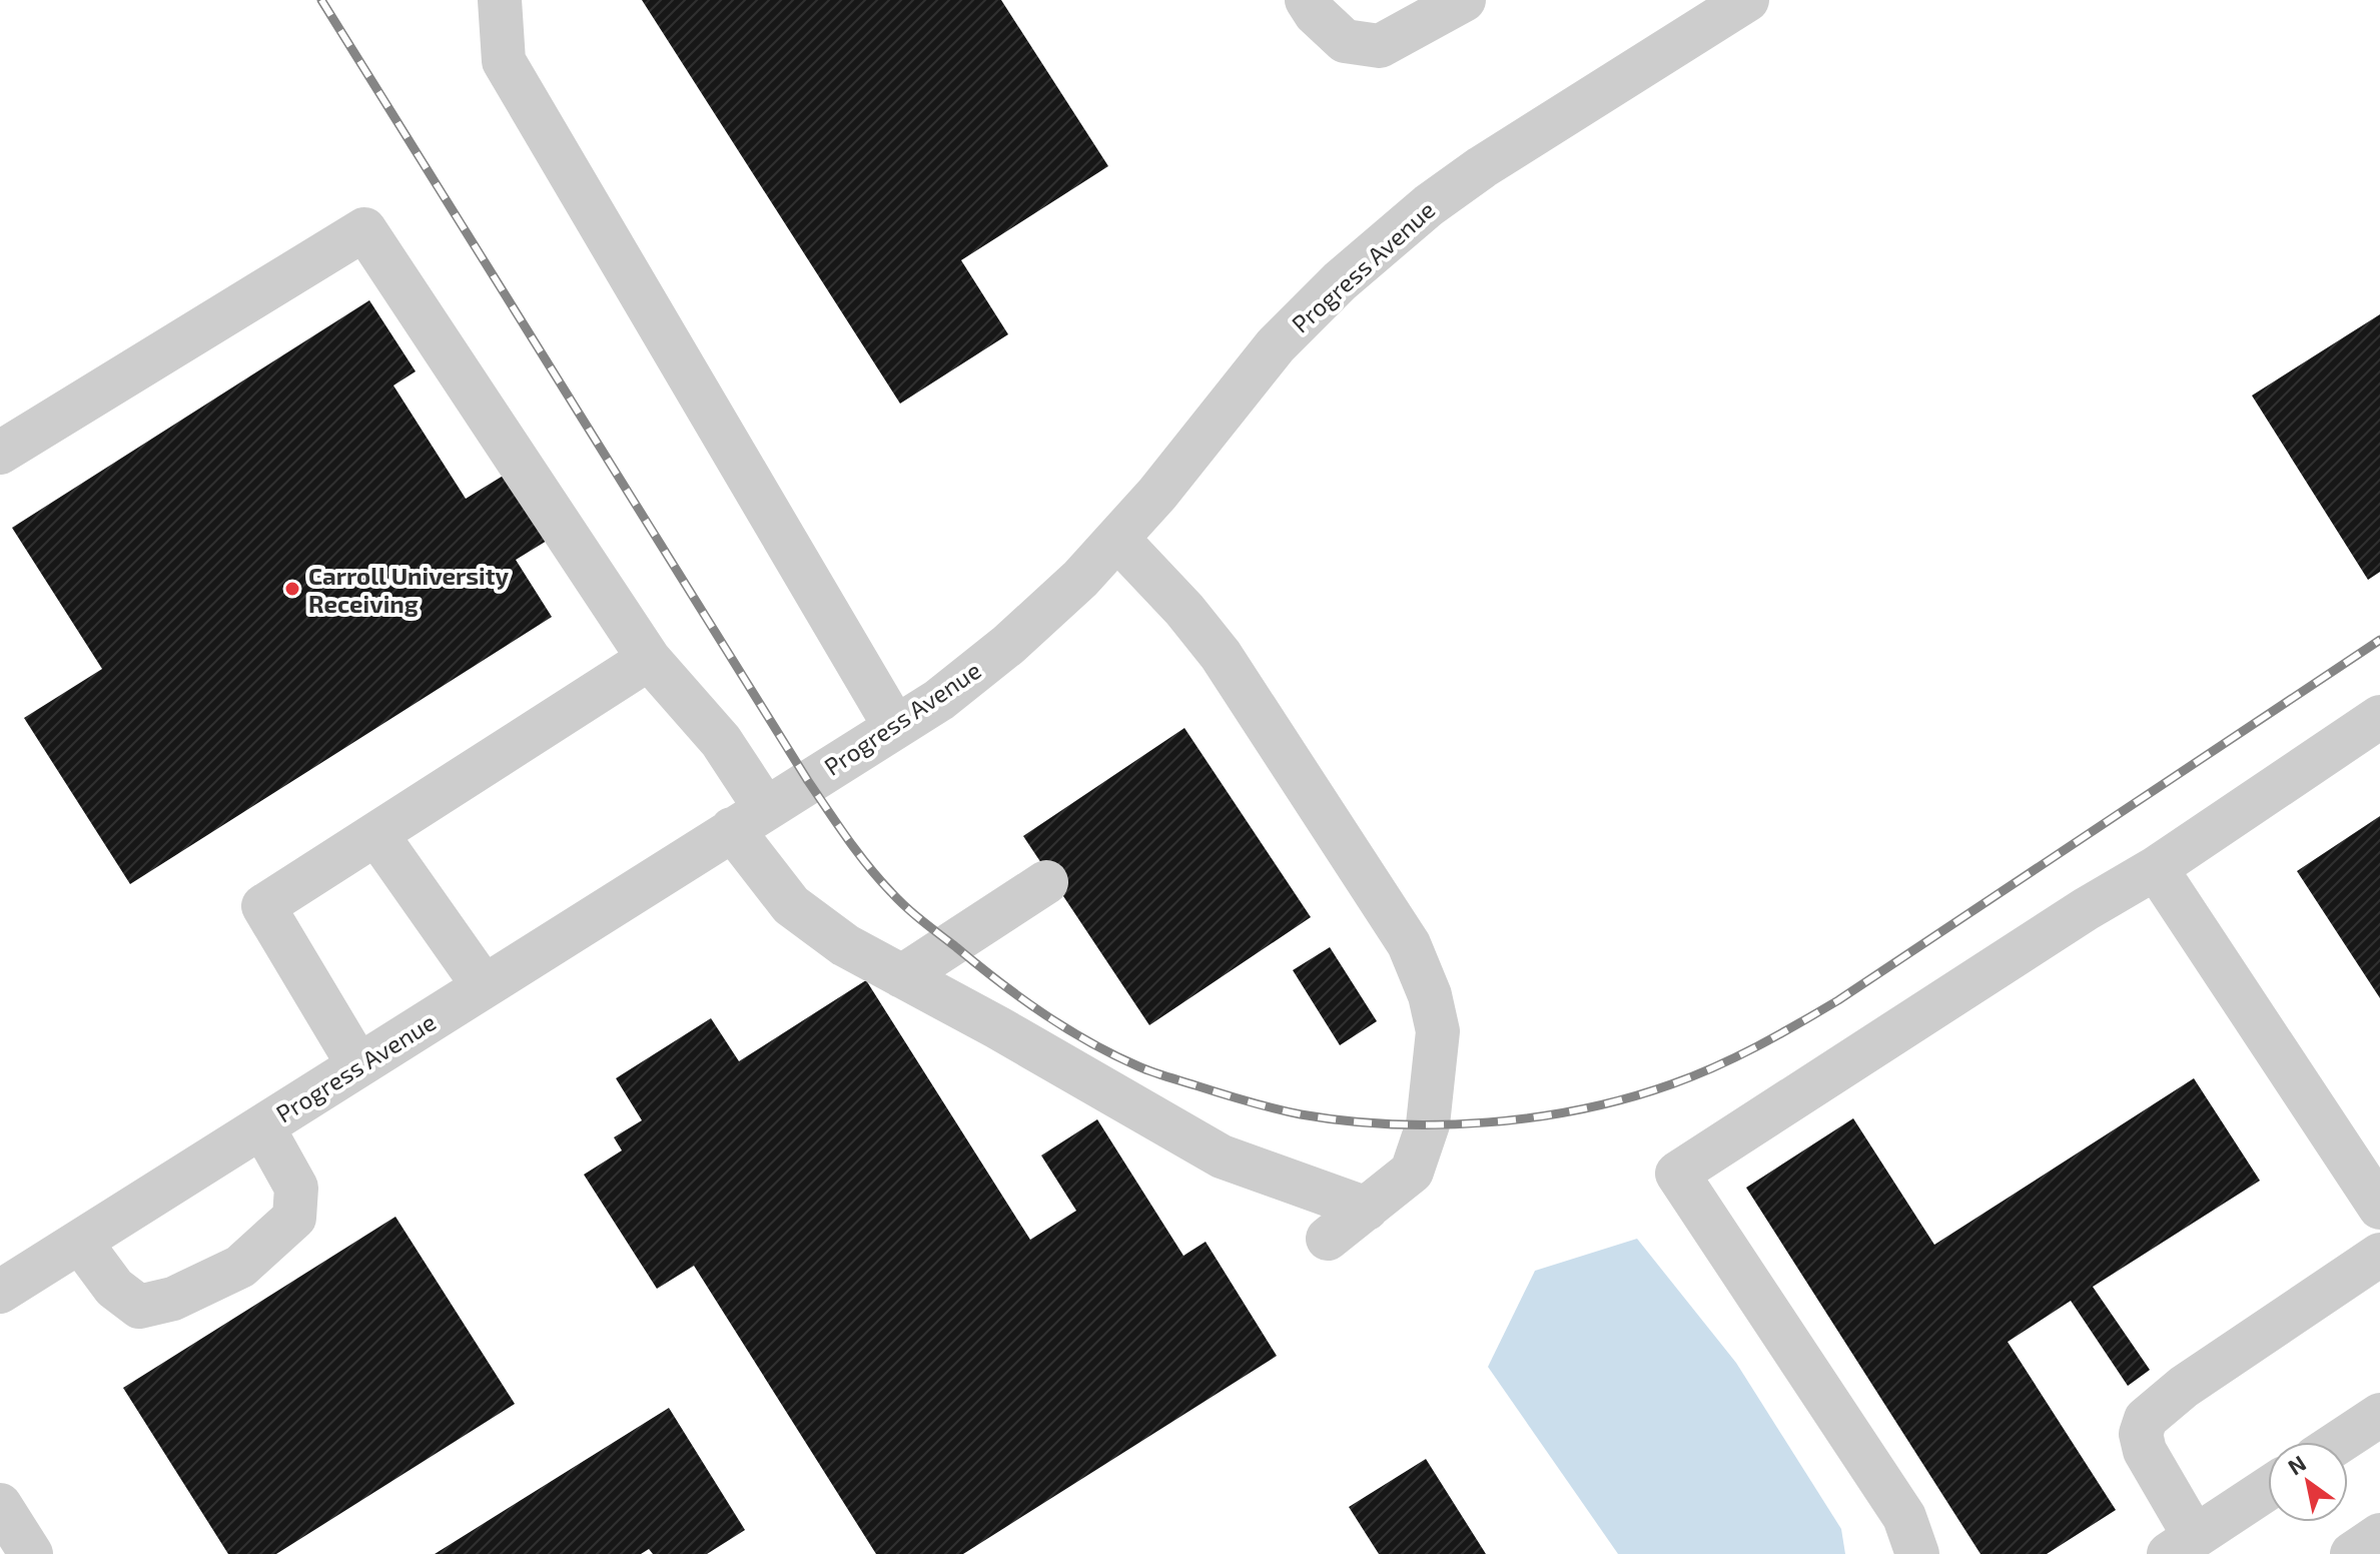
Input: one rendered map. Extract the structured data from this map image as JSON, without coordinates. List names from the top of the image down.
{
  "streets": {
    "street": ["Progress Avenue"]
  },
  "places": ["Carroll University Receiving"],
  "north": "top left"
}
